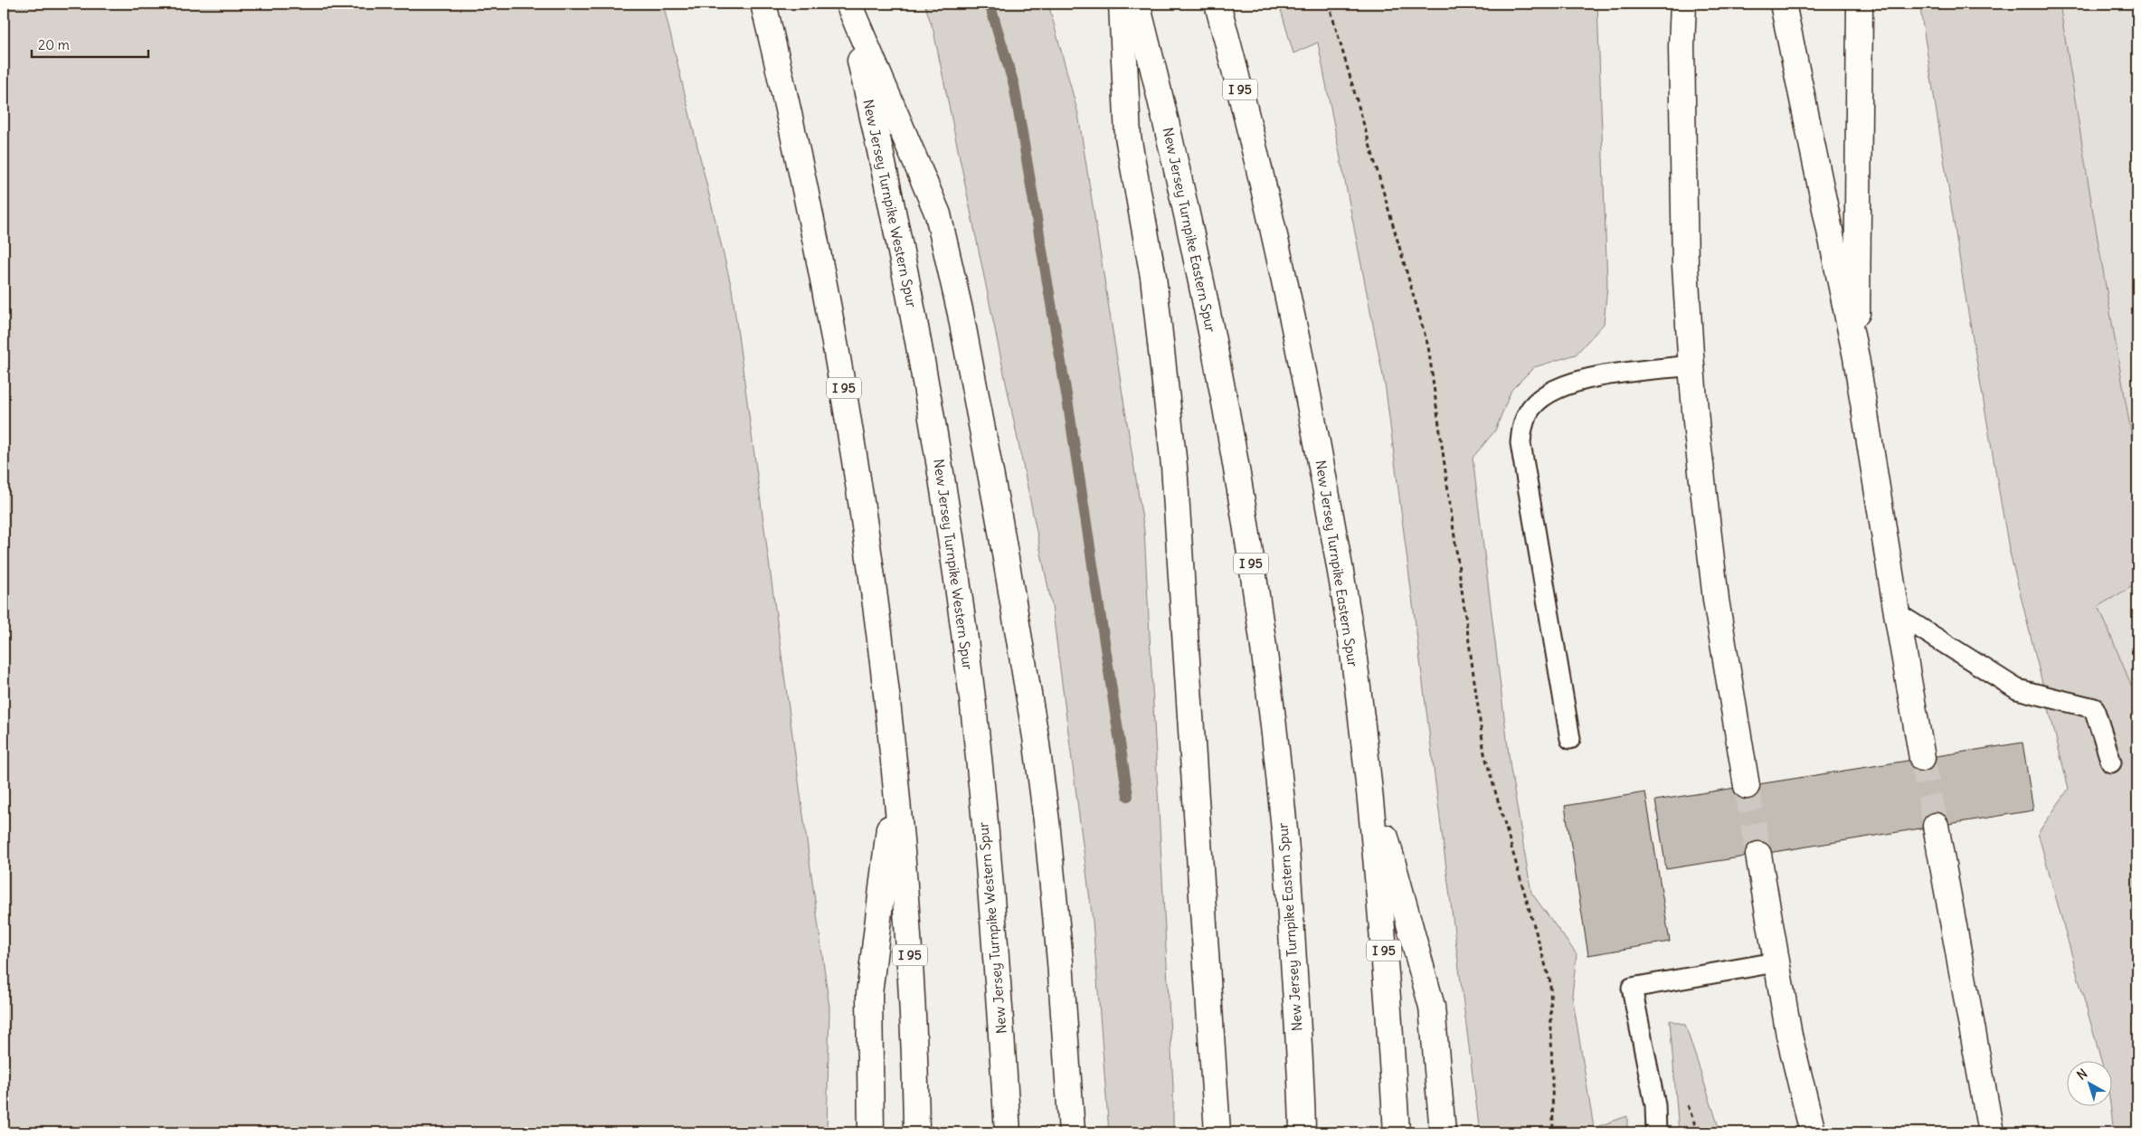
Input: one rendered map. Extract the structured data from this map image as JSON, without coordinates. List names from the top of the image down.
{
  "streets": {
    "highway": ["I 95", "New Jersey Turnpike Western Spur", "New Jersey Turnpike Eastern Spur"]
  },
  "scale_bar": "20 m",
  "north": "top left"
}
